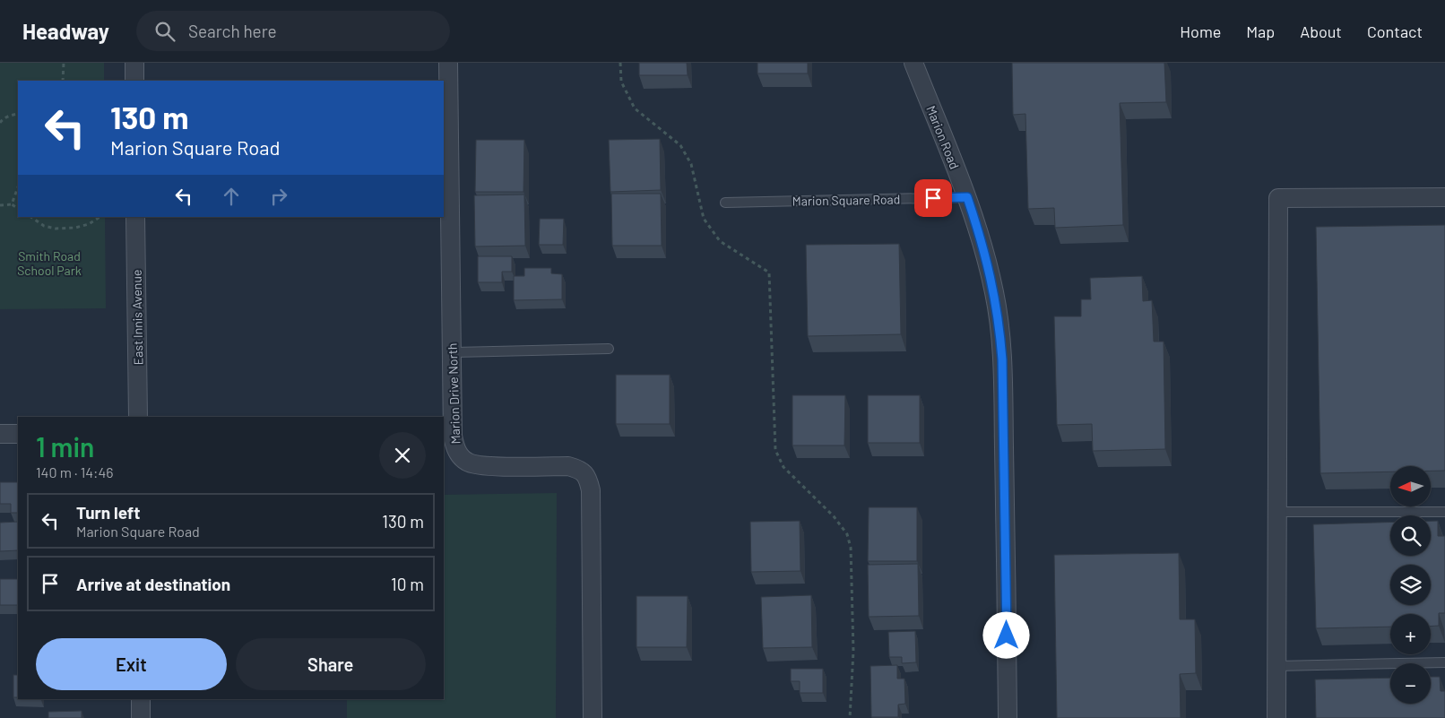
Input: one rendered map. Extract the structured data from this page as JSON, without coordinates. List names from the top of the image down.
{
  "streets": {
    "street": ["Marion Road", "East Innis Avenue", "Marion Drive North"],
    "lane": ["Marion Square Road"]
  },
  "crossings": [
    ["Marion Road", "Marion Square Road"]
  ],
  "parks": ["Smith Road School Park"],
  "north": "left",
  "page": {
    "header": "Headway",
    "search": "Search here",
    "nav": [
      "Home",
      "Map",
      "About",
      "Contact"
    ],
    "turn": ["130 m", "Marion Square Road"],
    "heading": ["1 min", "140 m · 14:46"],
    "map_buttons": ["+", "−"],
    "list": [
      {
        "name": "Turn left",
        "note": "Marion Square Road",
        "value": "130 m"
      },
      {
        "name": "Arrive at destination",
        "value": "10 m"
      }
    ],
    "buttons": ["Exit", "Share"]
  }
}
